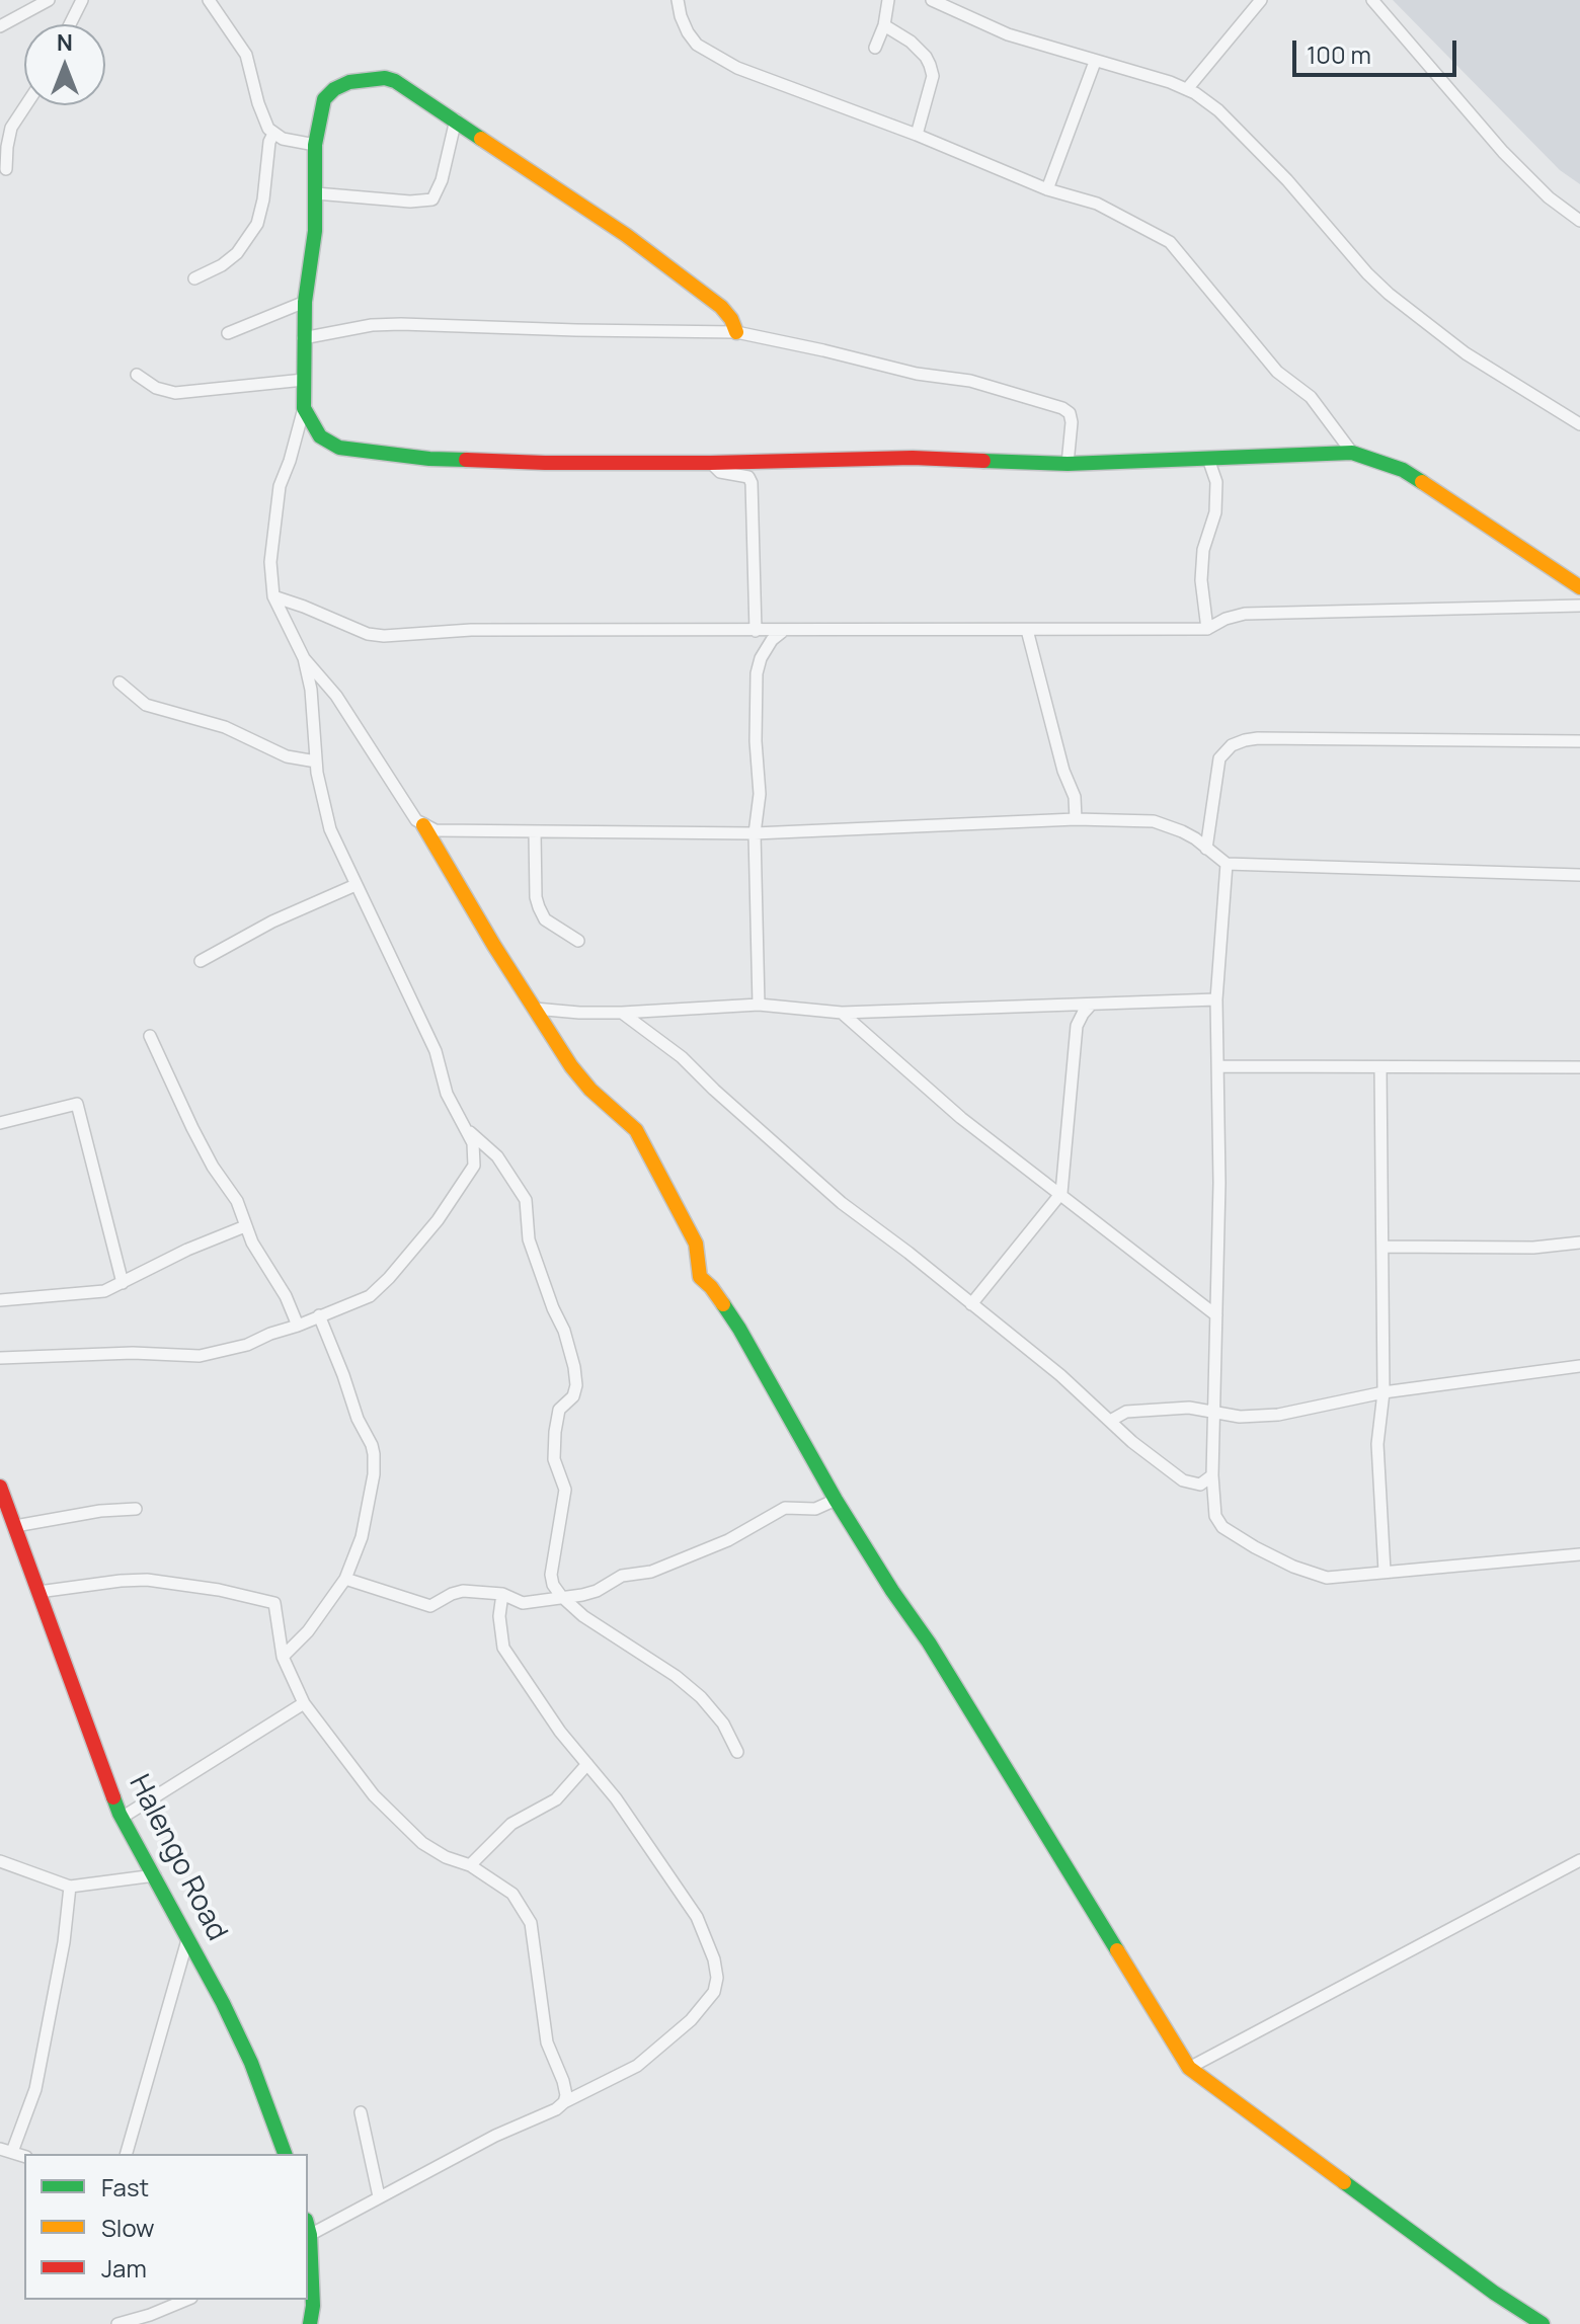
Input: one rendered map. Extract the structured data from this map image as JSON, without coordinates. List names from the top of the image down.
{
  "streets": {
    "street": ["Halengo Road"]
  },
  "legend": ["Fast", "Slow", "Jam"],
  "scale_bar": "100 m",
  "north": "top"
}
